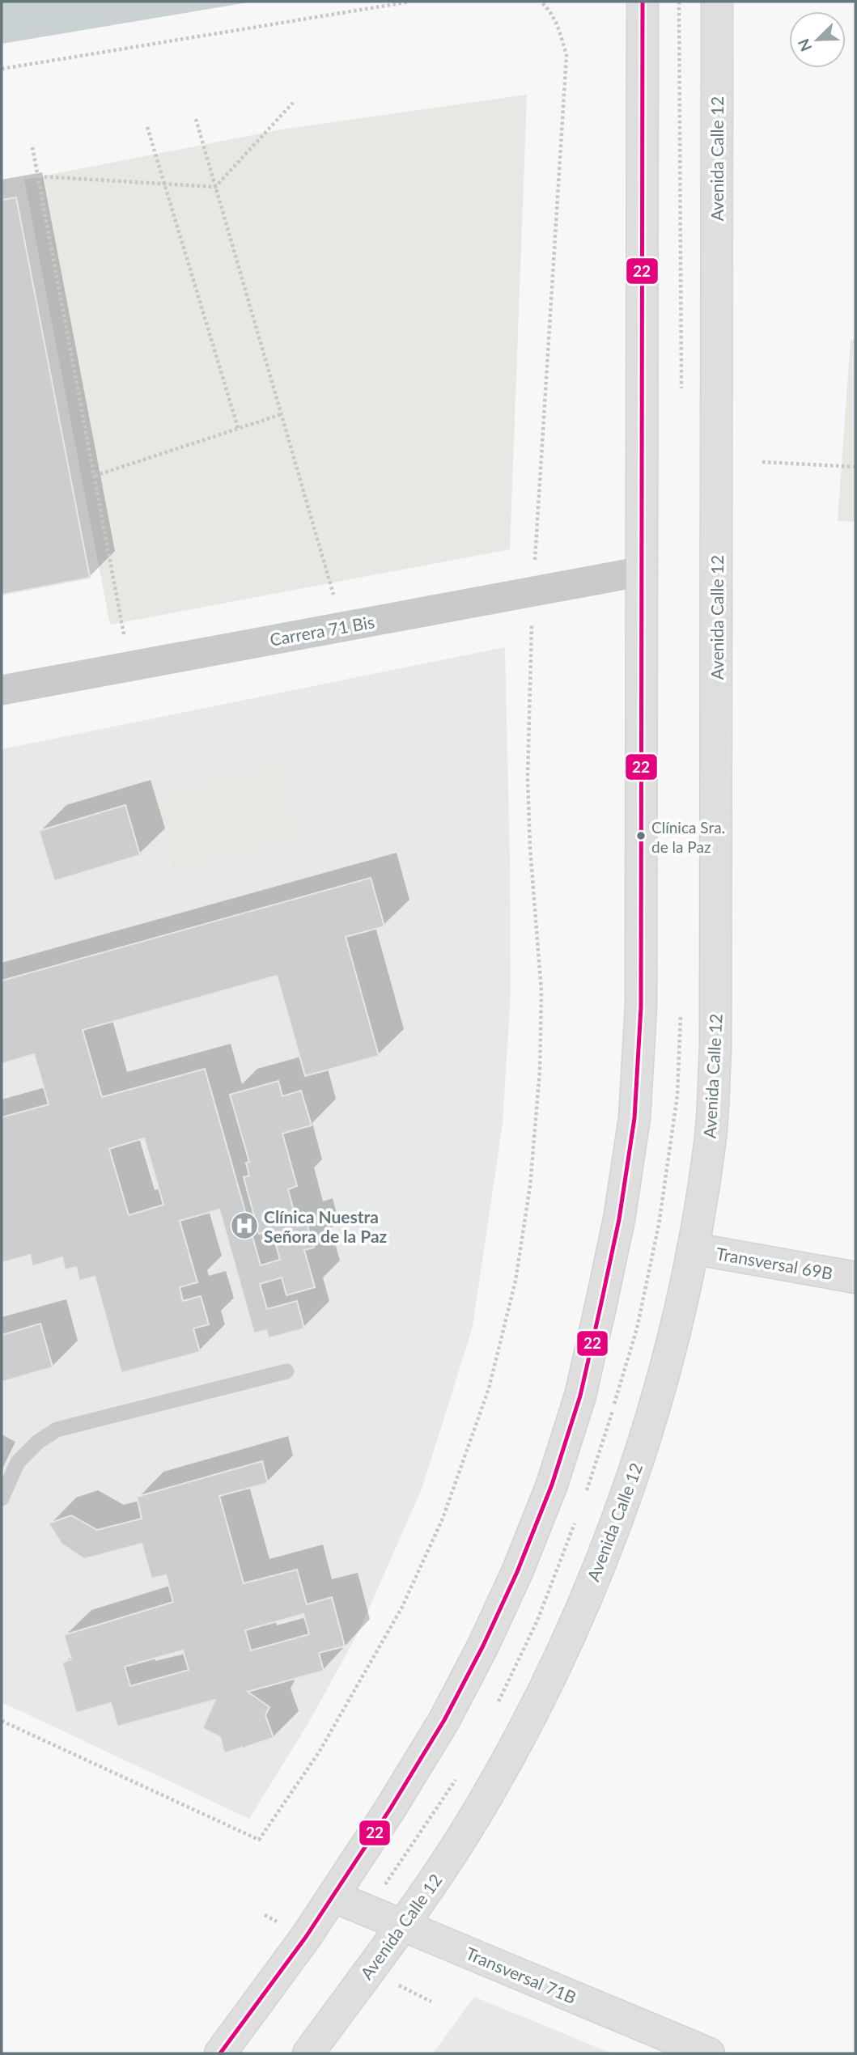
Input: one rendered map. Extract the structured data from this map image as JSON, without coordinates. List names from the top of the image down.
{
  "streets": {
    "main road": ["Avenida Calle 12", "Transversal 69B", "Transversal 71B"],
    "street": ["Carrera 71 Bis"]
  },
  "crossings": [
    ["Avenida Calle 12", "Transversal 69B"],
    ["Avenida Calle 12", "Transversal 71B"]
  ],
  "places": {
    "other": ["Clínica Sra. de la Paz"],
    "hospital": ["Clínica Nuestra Señora de la Paz"]
  },
  "lines": ["transit line 22"],
  "north": "bottom left"
}
